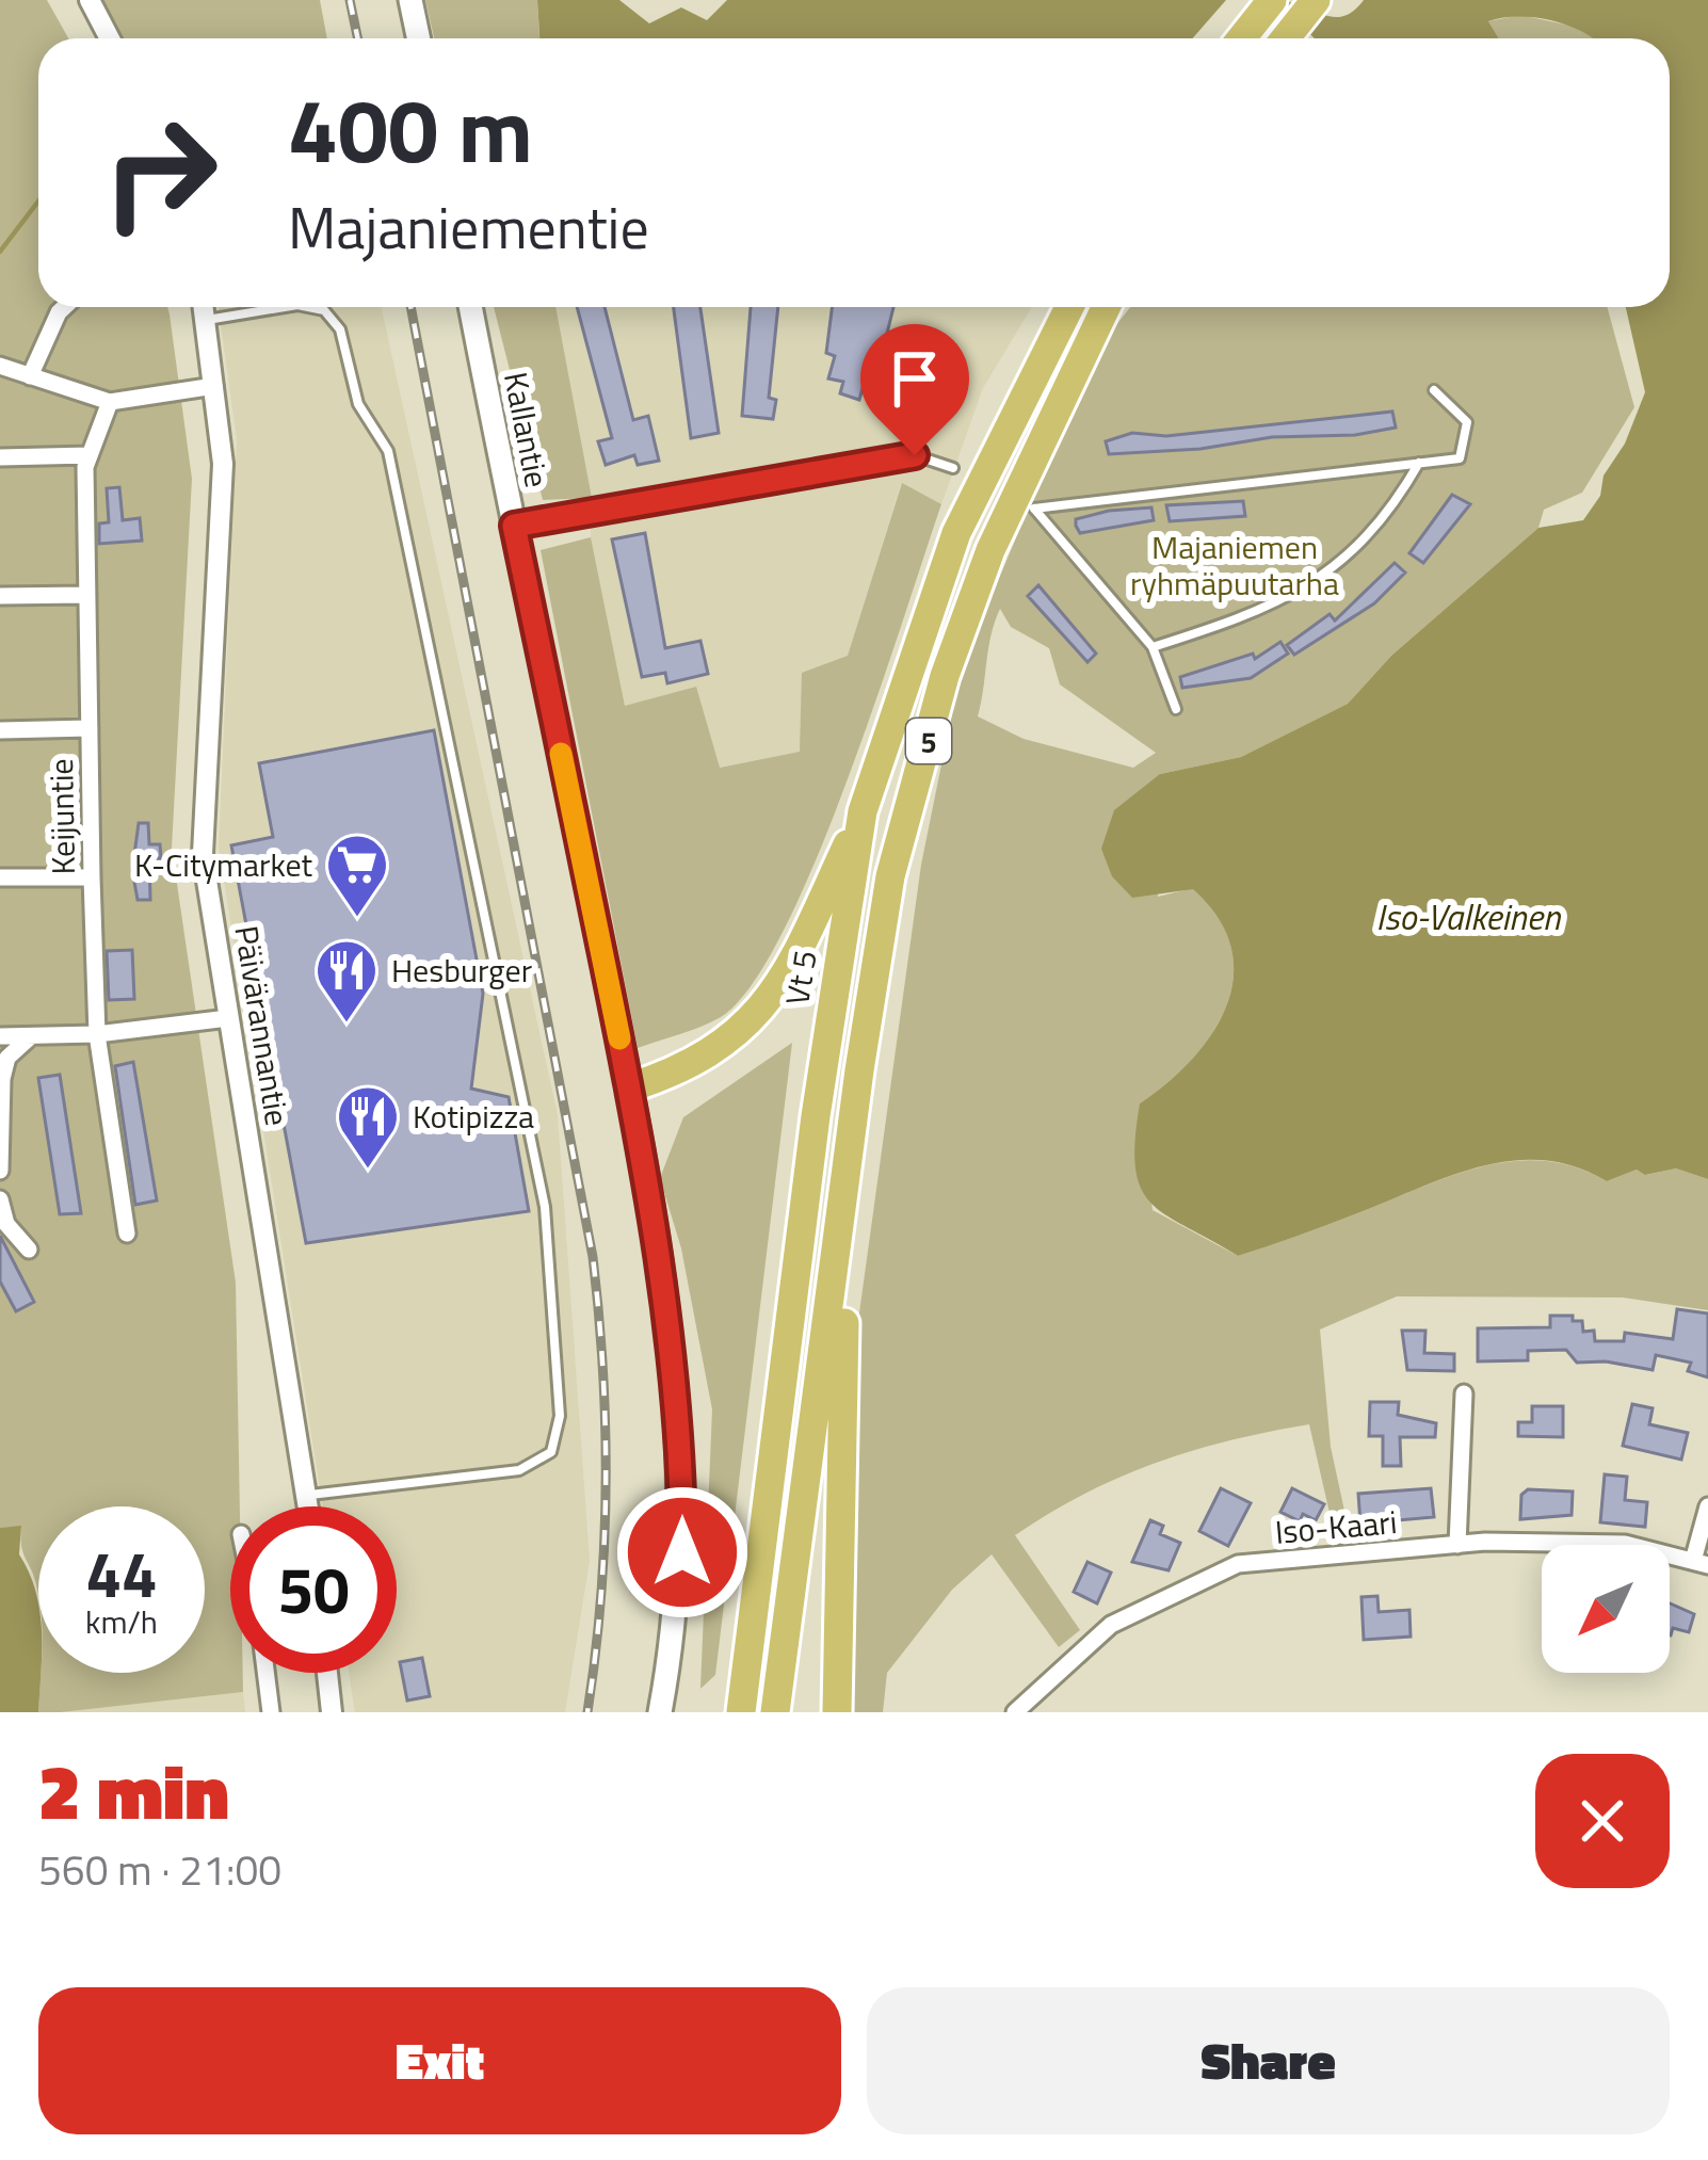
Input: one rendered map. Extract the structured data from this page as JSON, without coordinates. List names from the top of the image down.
{
  "streets": {
    "highway": ["5", "Vt 5"],
    "main road": ["Kallantie"],
    "street": ["Keijuntie", "Päivärannantie", "Iso-Kaari"]
  },
  "water": ["Iso-Valkeinen"],
  "parks": ["Majaniemen ryhmäpuutarha"],
  "places": {
    "supermarket": ["K-Citymarket"],
    "restaurant": ["Hesburger", "Kotipizza"]
  },
  "north": "bottom left",
  "page": {
    "turn": ["400 m", "Majaniementie"],
    "speed": "44 km/h",
    "limit": "50",
    "heading": ["2 min", "560 m · 21:00"],
    "buttons": ["Exit", "Share"]
  }
}
